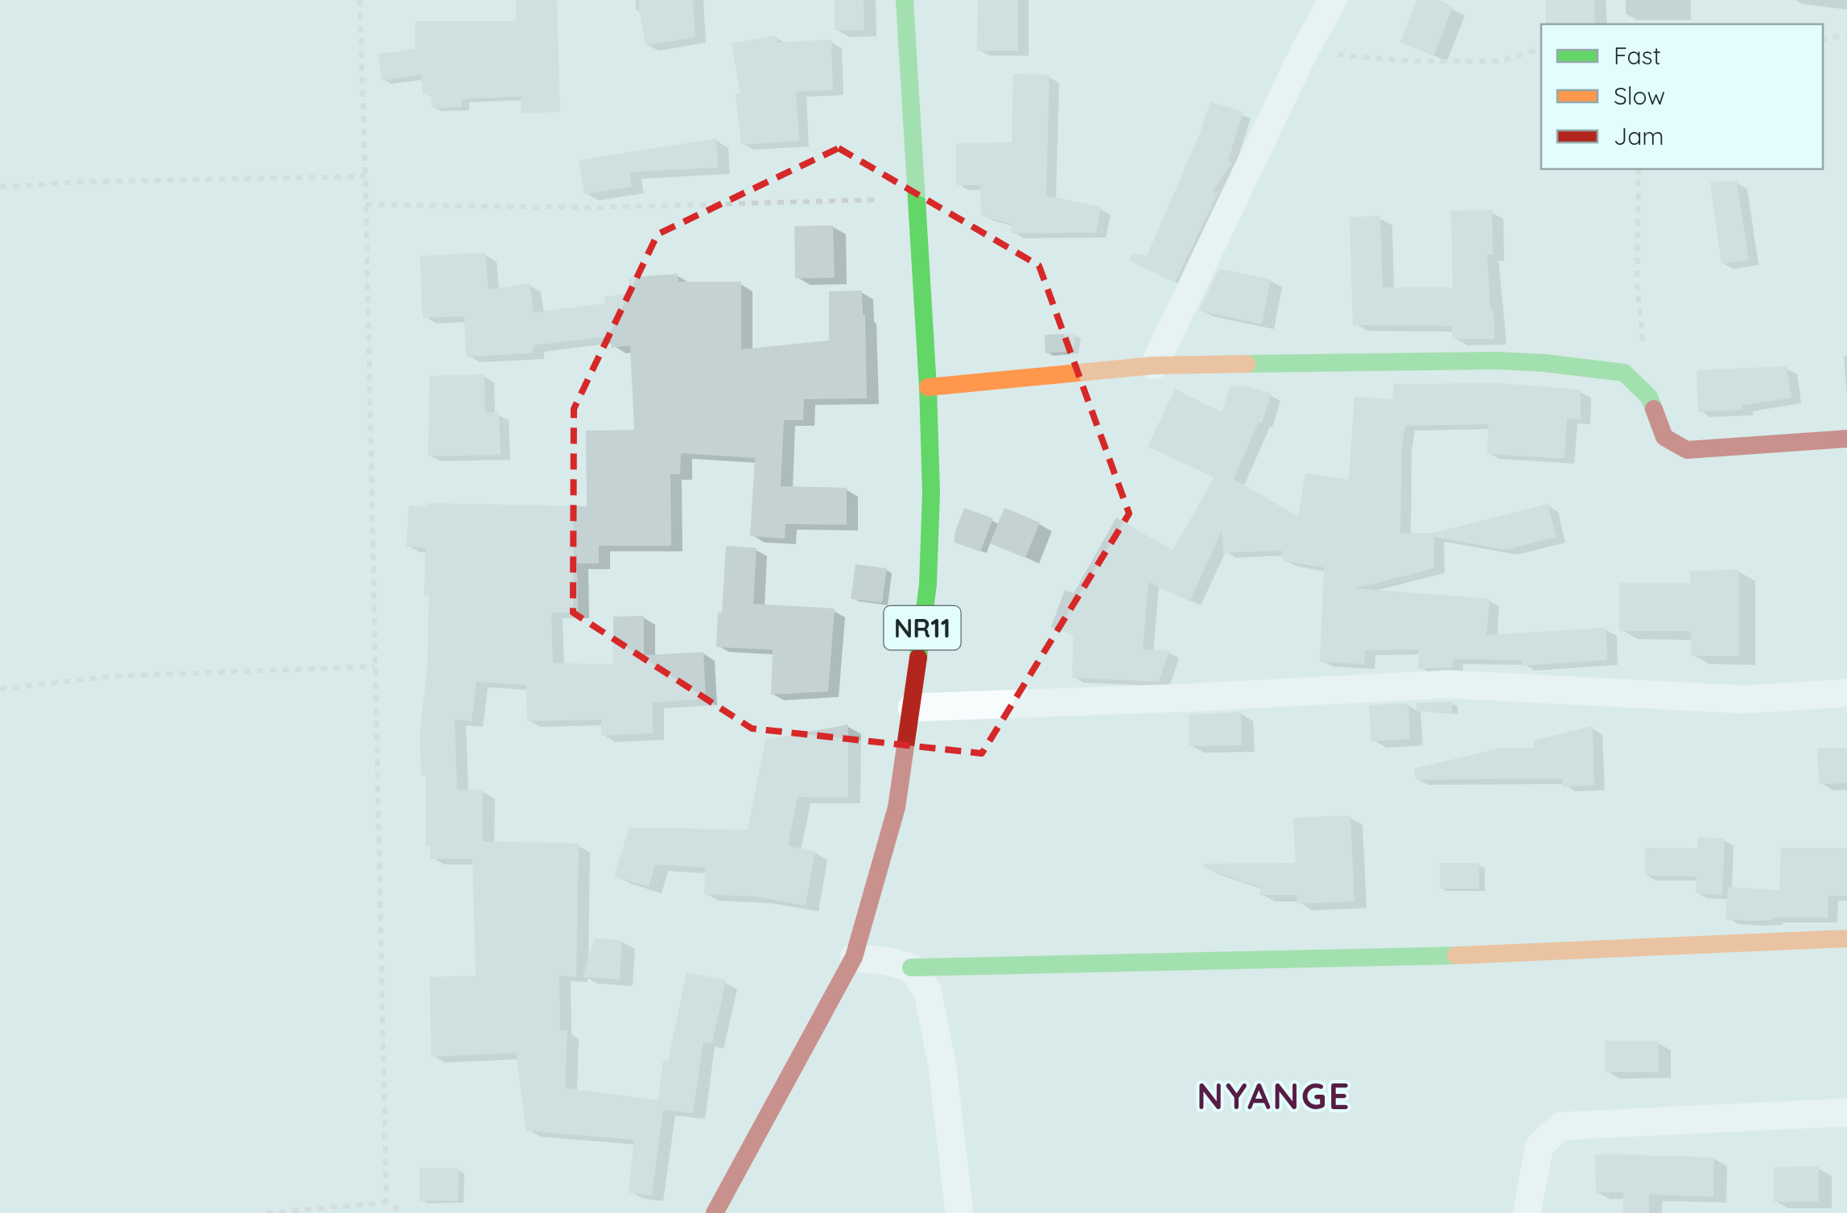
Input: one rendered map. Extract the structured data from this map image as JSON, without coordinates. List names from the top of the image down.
{
  "streets": {
    "main road": ["NR11"]
  },
  "districts": ["NYANGE"],
  "legend": ["Fast", "Slow", "Jam"]
}
